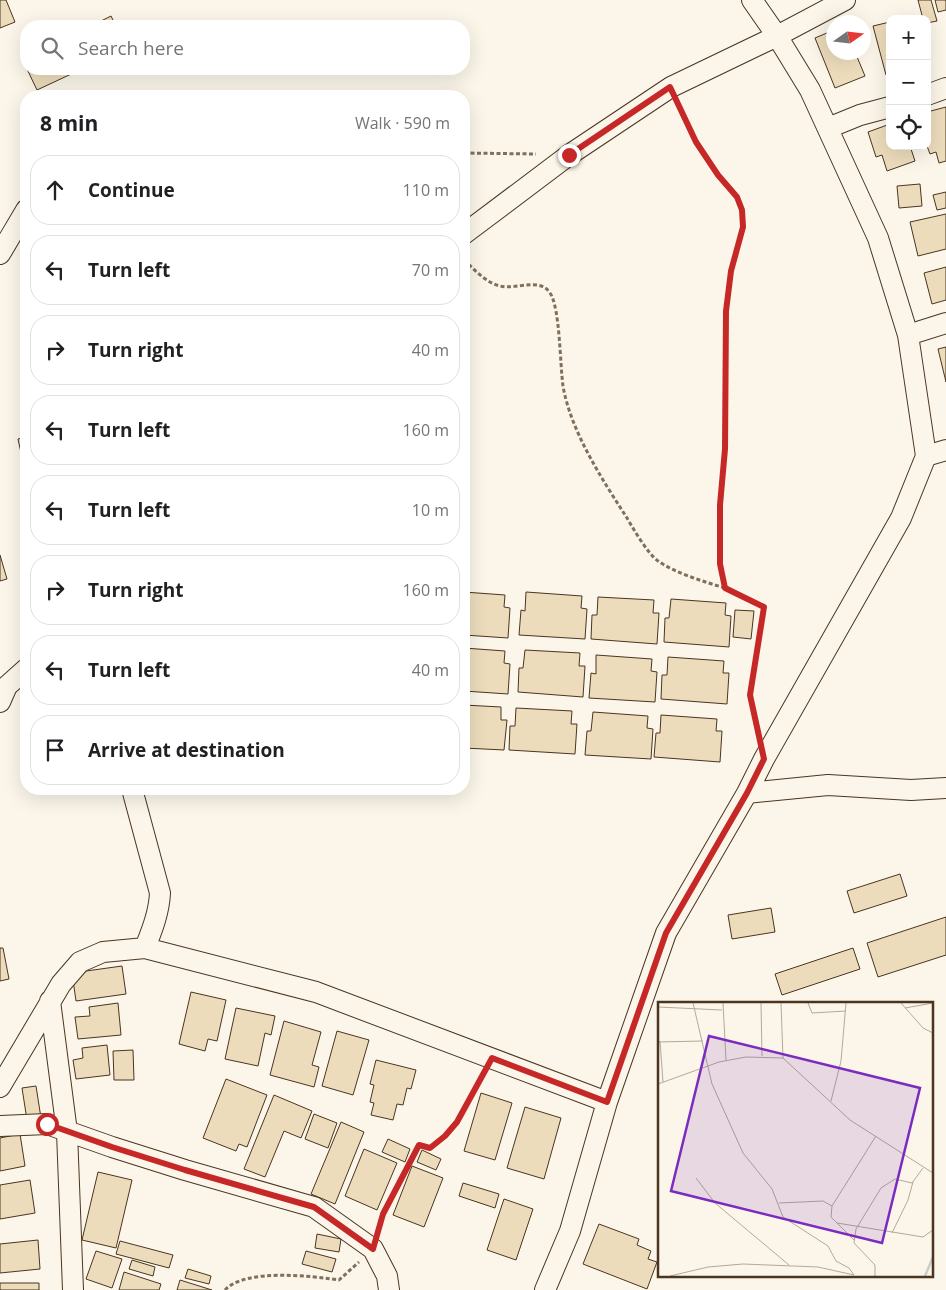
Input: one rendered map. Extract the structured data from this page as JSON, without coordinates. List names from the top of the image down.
{
  "north": "right",
  "page": {
    "map_buttons": ["+", "−"],
    "search": "Search here",
    "heading": ["8 min", "Walk · 590 m"],
    "list": [
      ["Continue", "110 m"],
      ["Turn left", "70 m"],
      ["Turn right", "40 m"],
      ["Turn left", "160 m"],
      ["Turn left", "10 m"],
      ["Turn right", "160 m"],
      ["Turn left", "40 m"],
      "Arrive at destination"
    ]
  }
}
